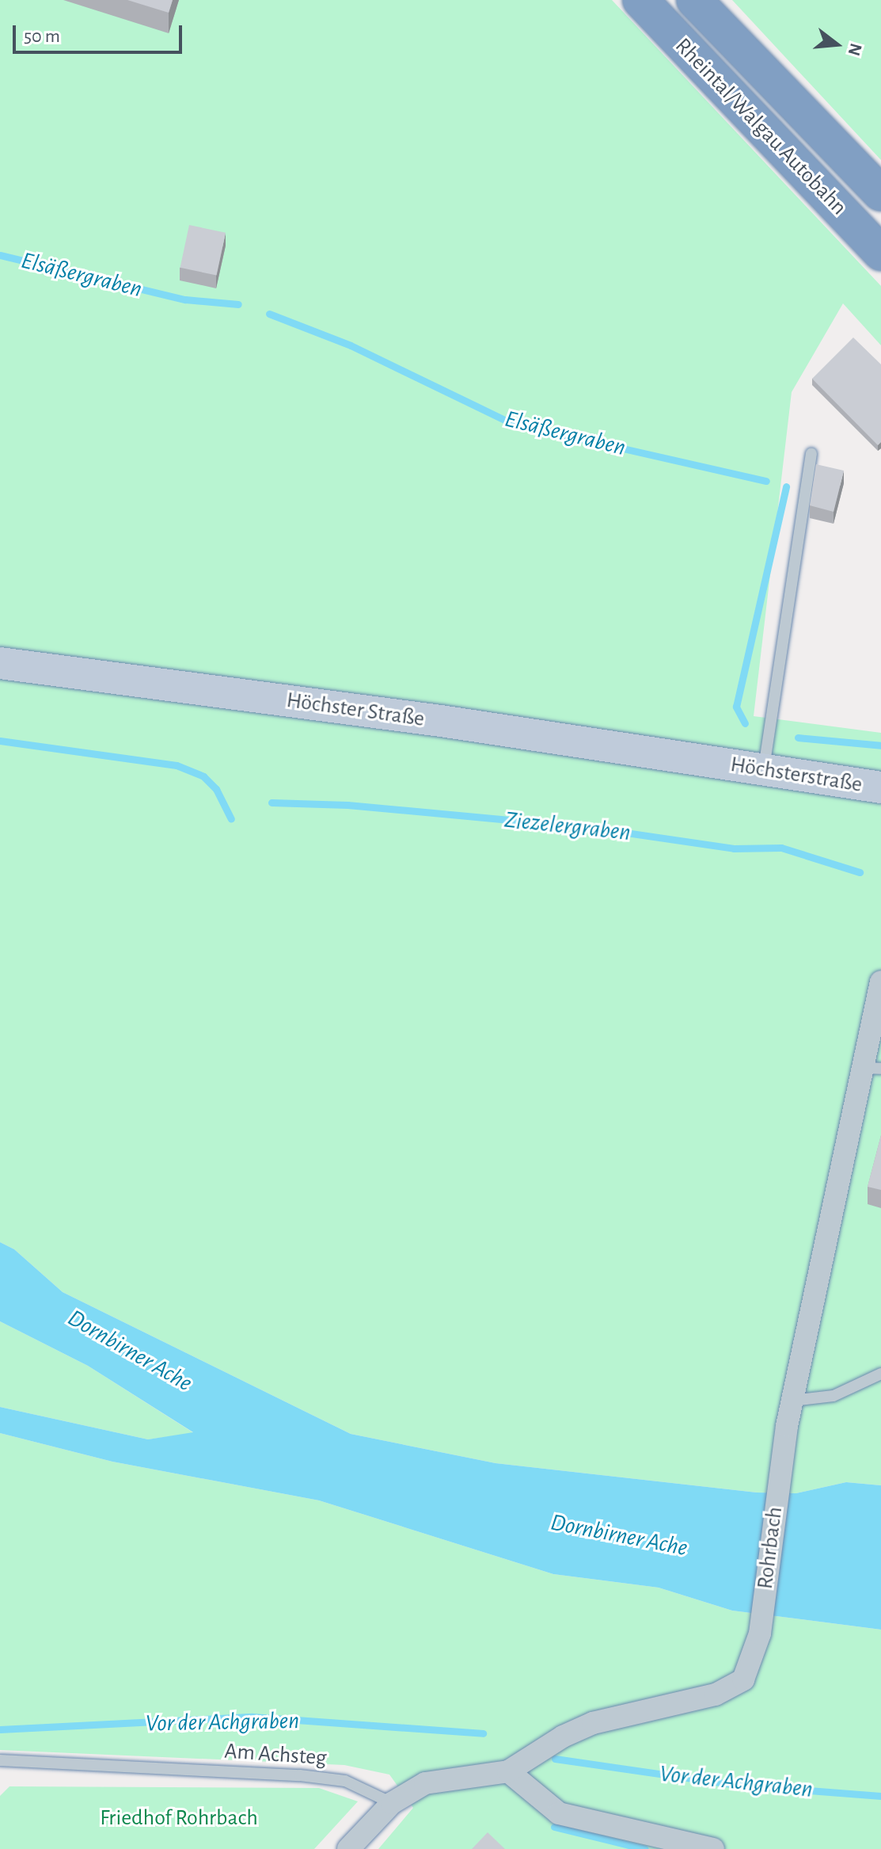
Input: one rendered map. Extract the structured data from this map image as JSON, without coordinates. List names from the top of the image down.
{
  "streets": {
    "highway": ["Rheintal/Walgau Autobahn"],
    "main road": ["Höchster Straße", "Höchsterstraße"],
    "street": ["Rohrbach"],
    "lane": ["Am Achsteg"]
  },
  "crossings": [
    ["Höchster Straße", "Höchsterstraße"],
    ["Rohrbach", "Am Achsteg"]
  ],
  "water": [
    "Elsäßergraben",
    "Ziezelergraben",
    "Dornbirner Ache",
    "Vor der Achgraben"
  ],
  "parks": ["Friedhof Rohrbach"],
  "scale_bar": "50 m",
  "north": "right"
}
